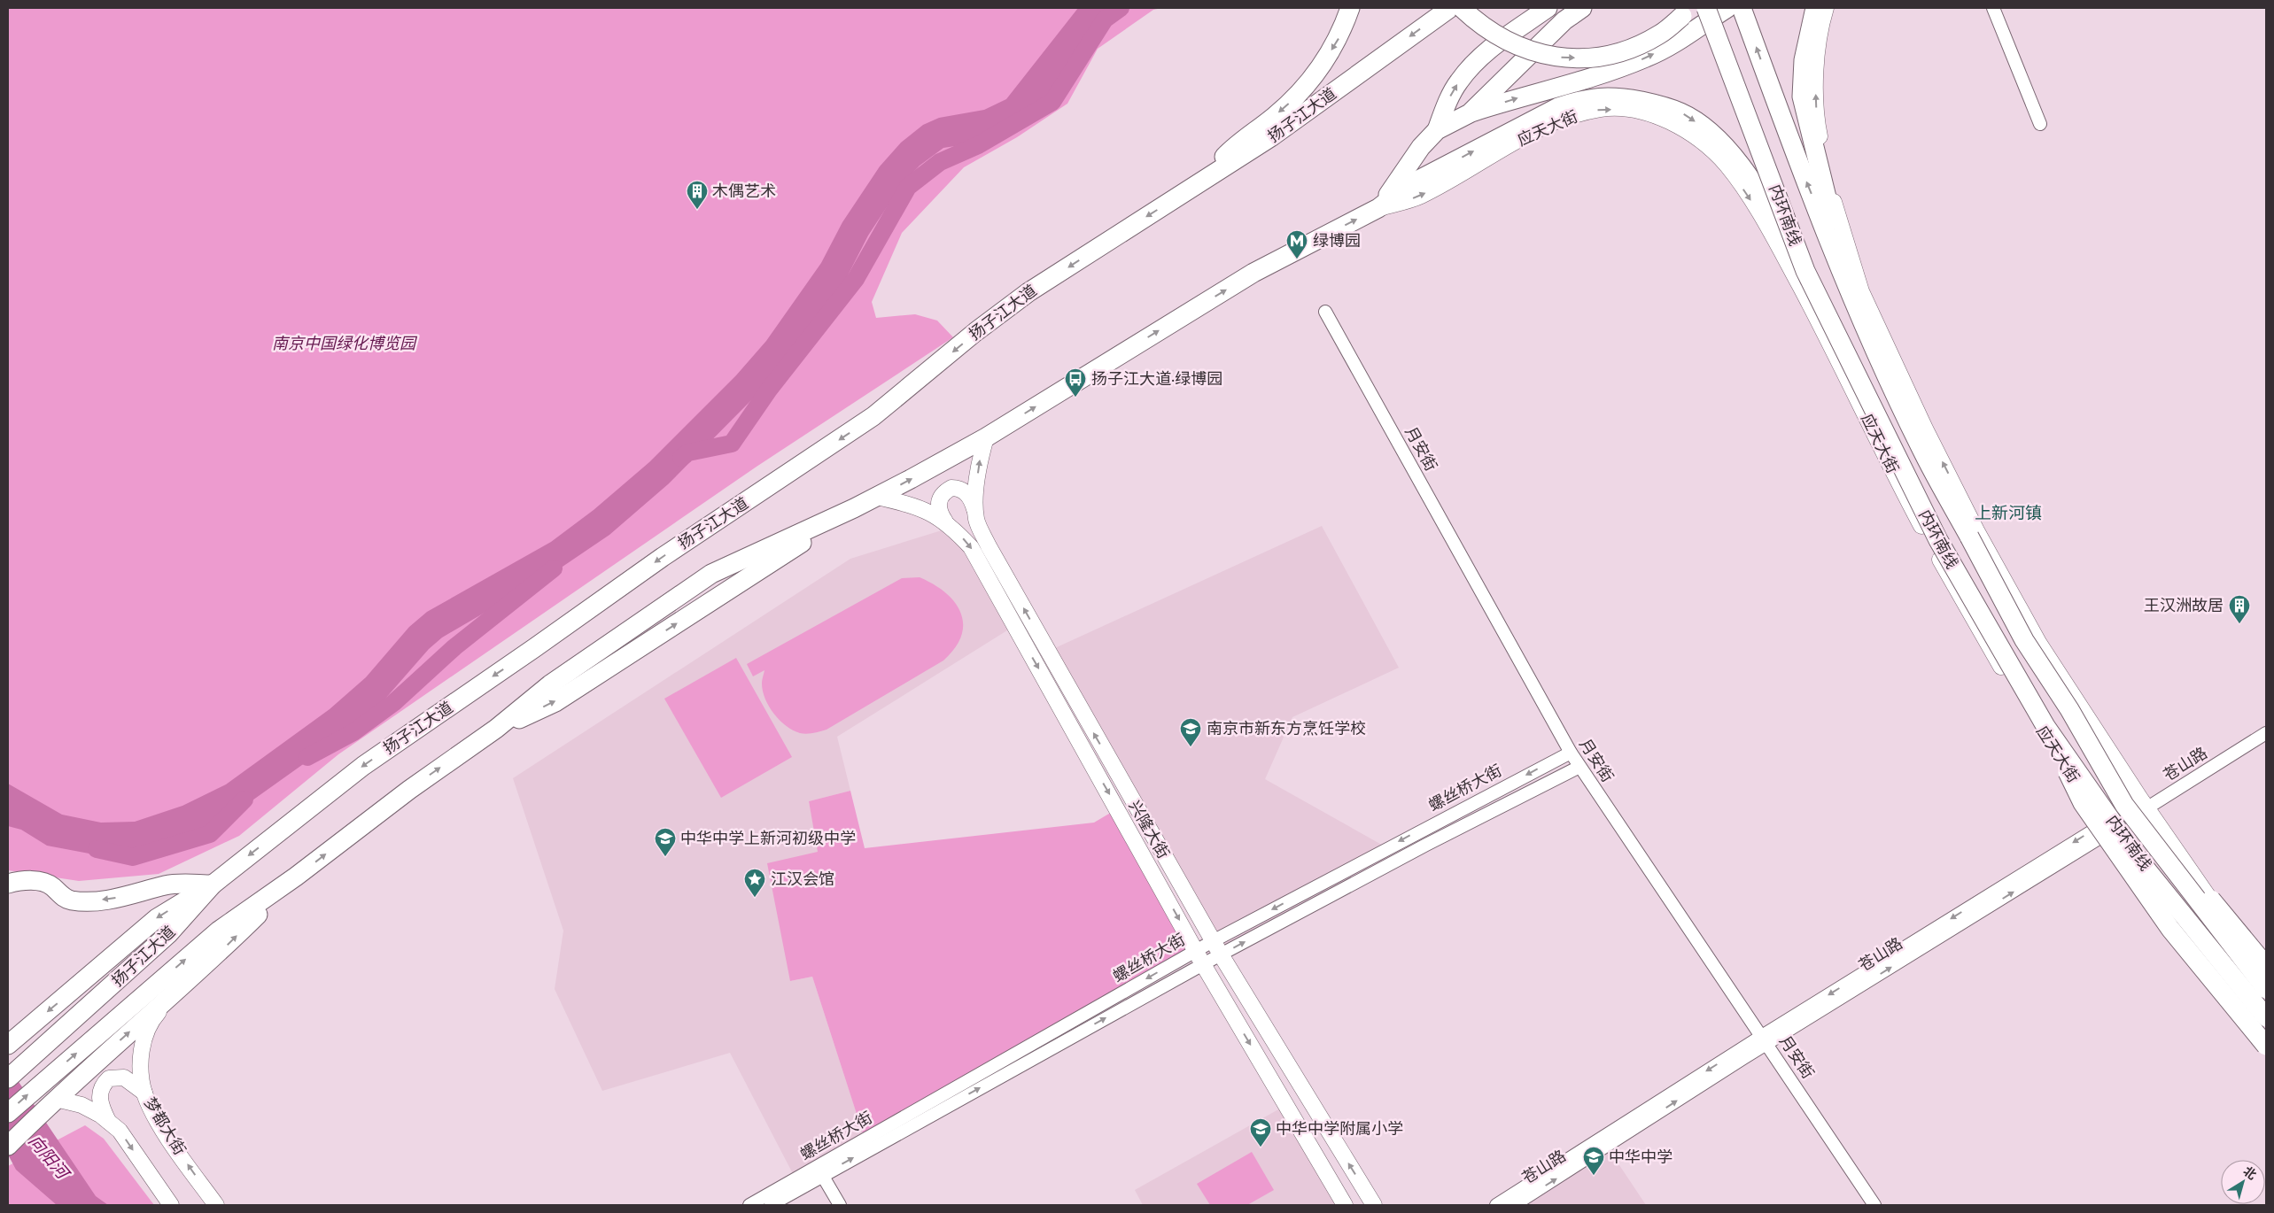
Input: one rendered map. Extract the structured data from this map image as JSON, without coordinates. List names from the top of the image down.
{
  "streets": {
    "highway": ["扬子江大道", "内环南线"],
    "main road": ["应天大街", "兴隆大街", "梦都大街"],
    "street": ["月安街", "苍山路", "螺丝桥大街"]
  },
  "crossings": [
    ["扬子江大道", "兴隆大街"],
    ["应天大街", "苍山路"],
    ["月安街", "苍山路"],
    ["月安街", "螺丝桥大街"],
    ["螺丝桥大街", "兴隆大街"]
  ],
  "one_way": ["应天大街"],
  "districts": ["上新河镇"],
  "water": ["向阳河"],
  "parks": ["南京中国绿化博览园"],
  "places": {
    "building": ["木偶艺术", "王汉洲故居"],
    "metro station": ["绿博园"],
    "bus stop": ["扬子江大道·绿博园"],
    "school or university": [
      "南京市新东方烹饪学校",
      "中华中学上新河初级中学",
      "中华中学附属小学",
      "中华中学"
    ],
    "place": ["江汉会馆"]
  },
  "north": "top right"
}
